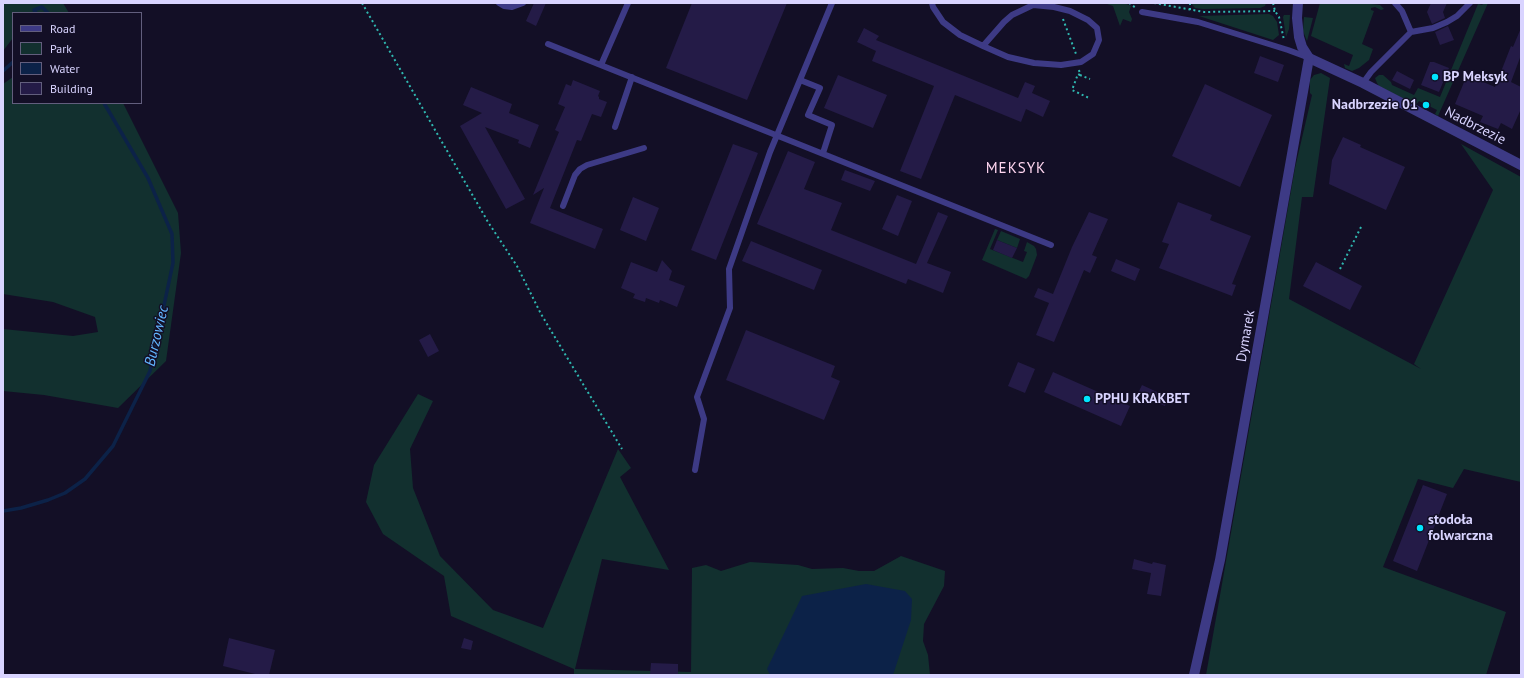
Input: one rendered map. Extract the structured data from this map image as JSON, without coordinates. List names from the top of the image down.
{
  "streets": {
    "street": ["Nadbrzezie", "Dymarek"]
  },
  "crossings": [
    ["Nadbrzezie", "Dymarek"]
  ],
  "districts": ["MEKSYK"],
  "water": ["Burzowiec"],
  "places": [
    "BP Meksyk",
    "Nadbrzezie 01",
    "PPHU KRAKBET",
    "stodoła folwarczna"
  ],
  "legend": [
    "Road",
    "Park",
    "Water",
    "Building"
  ]
}
